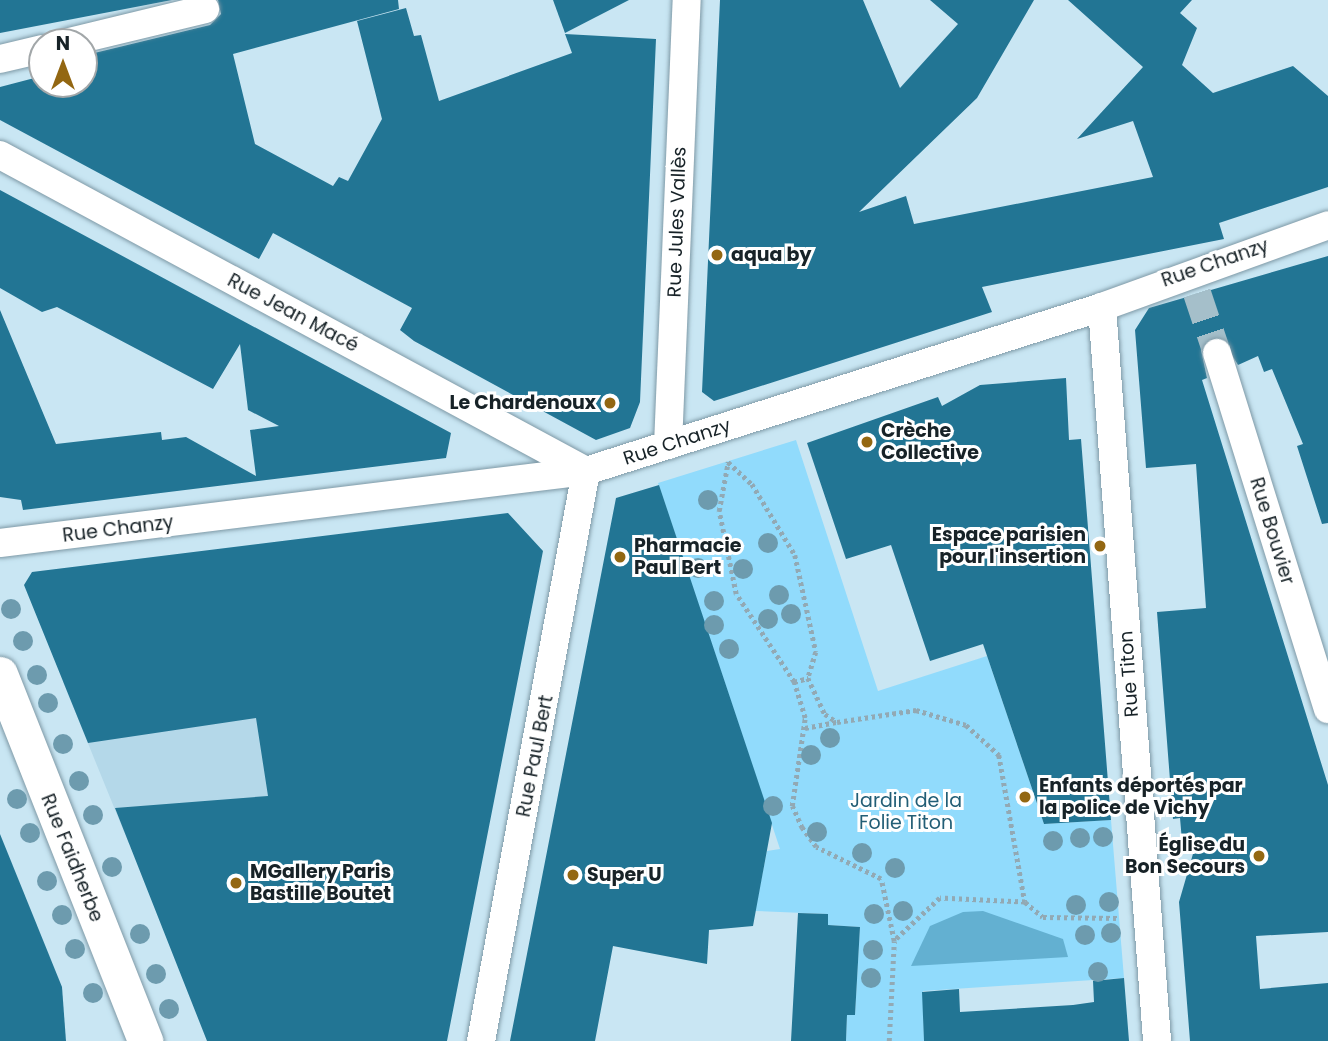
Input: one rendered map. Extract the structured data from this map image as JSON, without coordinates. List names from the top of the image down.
{
  "streets": {
    "street": [
      "Rue Jules Vallès",
      "Rue Chanzy",
      "Rue Jean Macé",
      "Rue Bouvier",
      "Rue Titon",
      "Rue Paul Bert",
      "Rue Faidherbe"
    ]
  },
  "crossings": [
    ["Rue Jules Vallès", "Rue Chanzy"],
    ["Rue Chanzy", "Rue Jean Macé"],
    ["Rue Chanzy", "Rue Titon"],
    ["Rue Chanzy", "Rue Paul Bert"],
    ["Rue Jean Macé", "Rue Paul Bert"]
  ],
  "parks": ["Jardin de la Folie Titon"],
  "places": [
    "aqua by",
    "Le Chardenoux",
    "Crèche Collective",
    "Espace parisien pour l'insertion",
    "Pharmacie Paul Bert",
    "Enfants déportés par la police de Vichy",
    "Église du Bon Secours",
    "Super U",
    "MGallery Paris Bastille Boutet"
  ],
  "north": "top"
}
